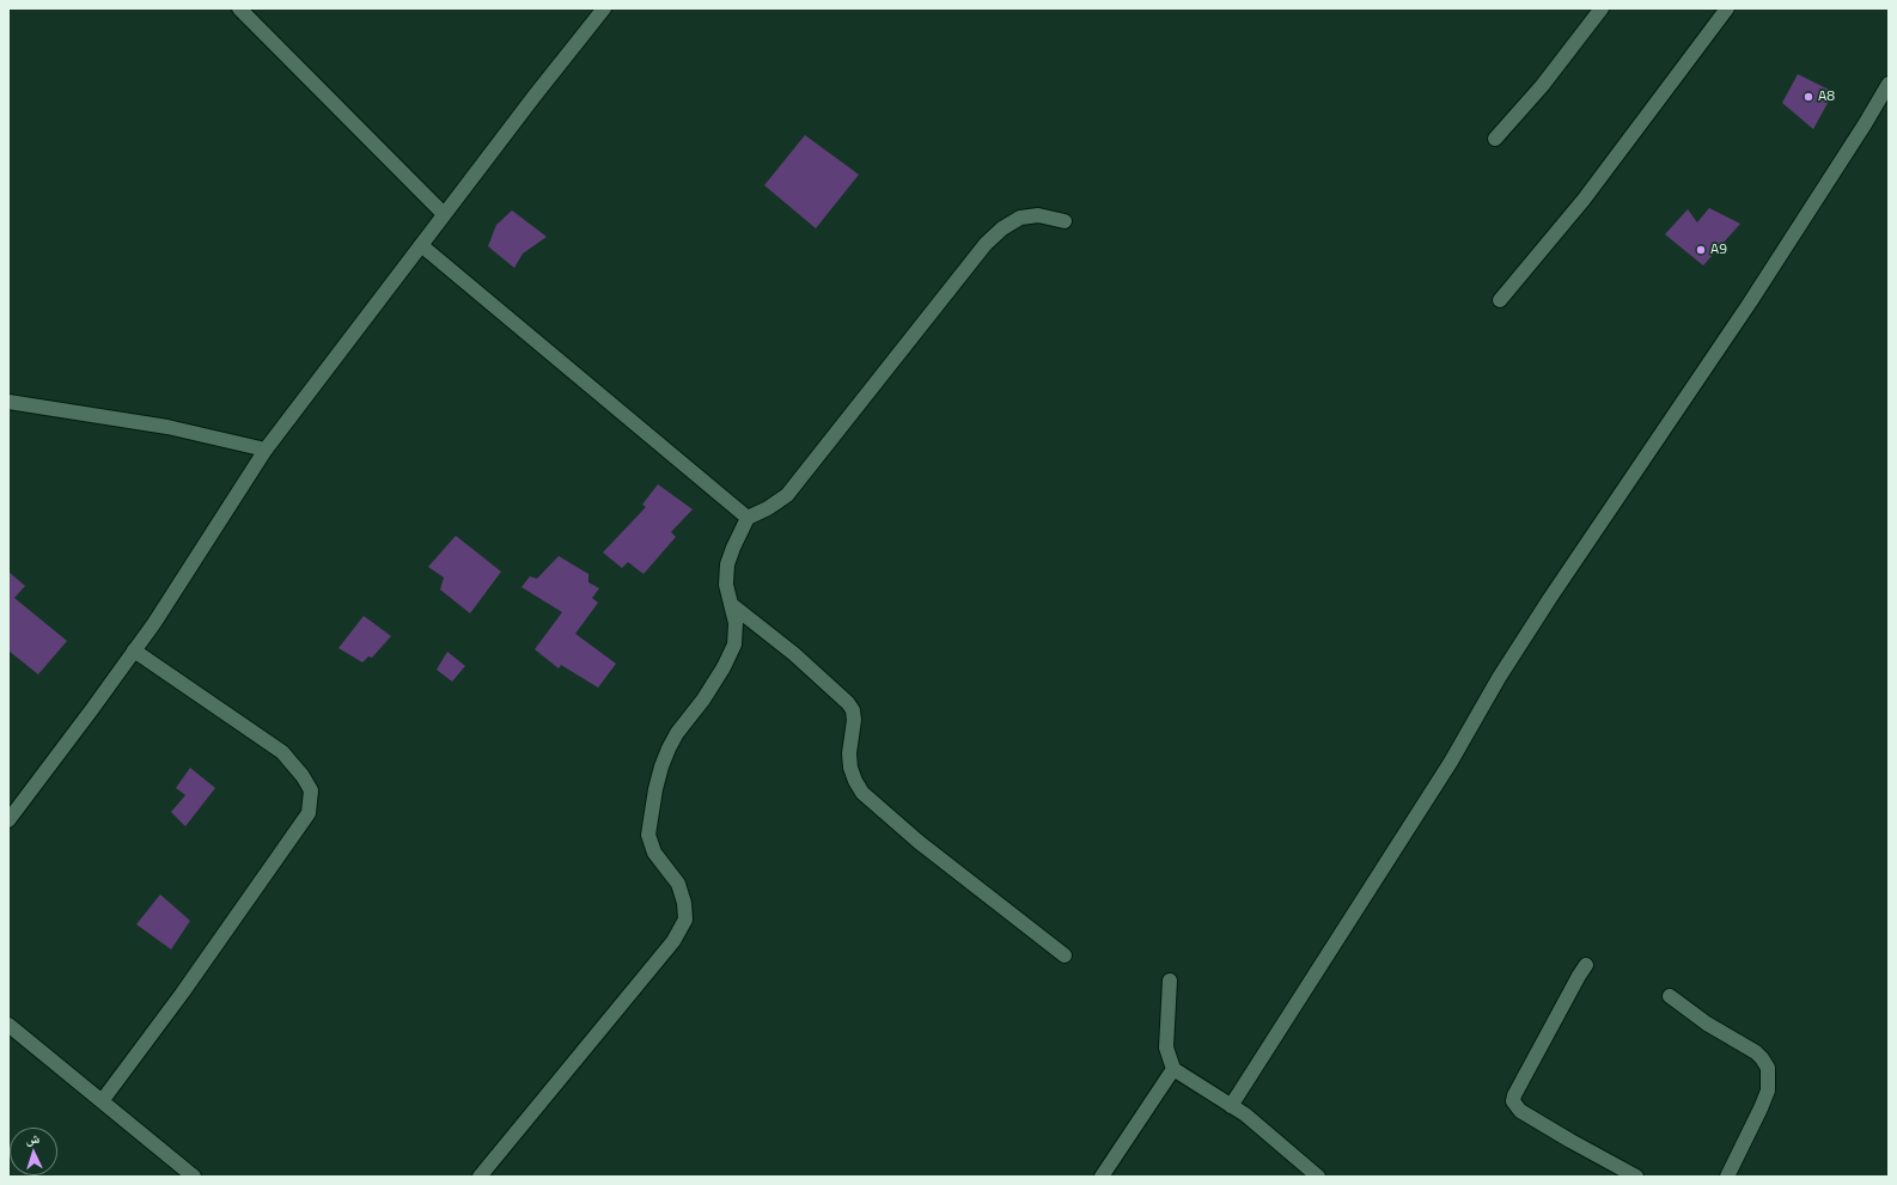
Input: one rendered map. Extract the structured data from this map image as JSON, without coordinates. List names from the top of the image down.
{
  "places": ["A8", "A9"],
  "north": "top"
}
